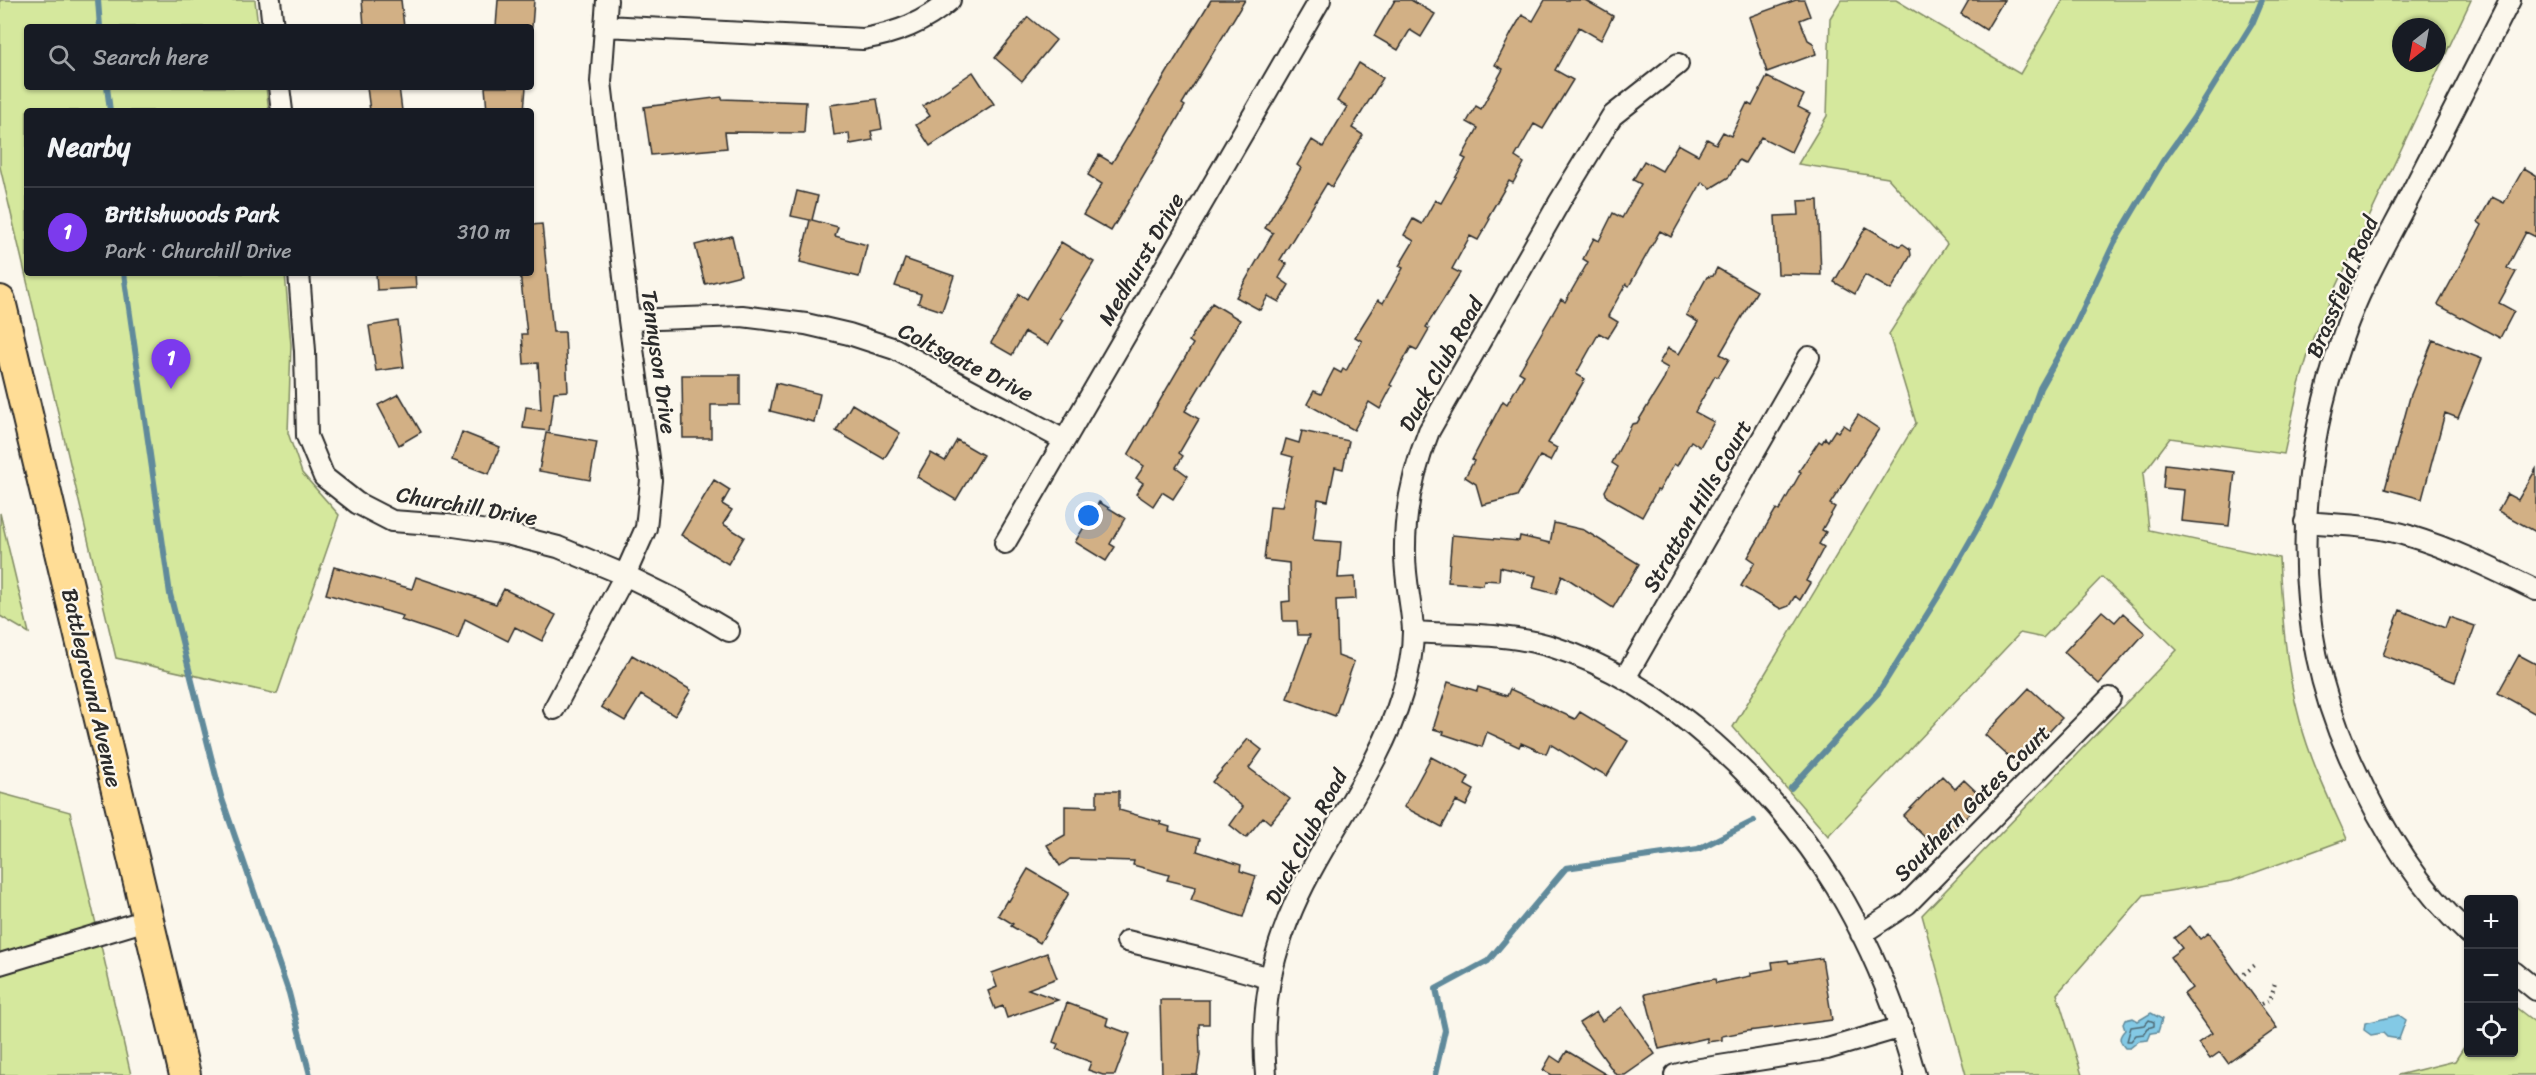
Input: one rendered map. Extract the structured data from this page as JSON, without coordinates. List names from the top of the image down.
{
  "streets": {
    "main road": ["Battleground Avenue"],
    "street": [
      "Medhurst Drive",
      "Brassfield Road",
      "Tennyson Drive",
      "Coltsgate Drive",
      "Duck Club Road",
      "Churchill Drive",
      "Stratton Hills Court",
      "Southern Gates Court"
    ]
  },
  "crossings": [
    ["Medhurst Drive", "Coltsgate Drive"],
    ["Tennyson Drive", "Coltsgate Drive"],
    ["Tennyson Drive", "Churchill Drive"]
  ],
  "north": "bottom left",
  "page": {
    "search": "Search here",
    "heading": "Nearby",
    "list": [
      {
        "mark": "1",
        "name": "Britishwoods Park",
        "note": "Park · Churchill Drive",
        "value": "310 m"
      }
    ],
    "pins": "1",
    "map_buttons": ["+", "−"]
  }
}
